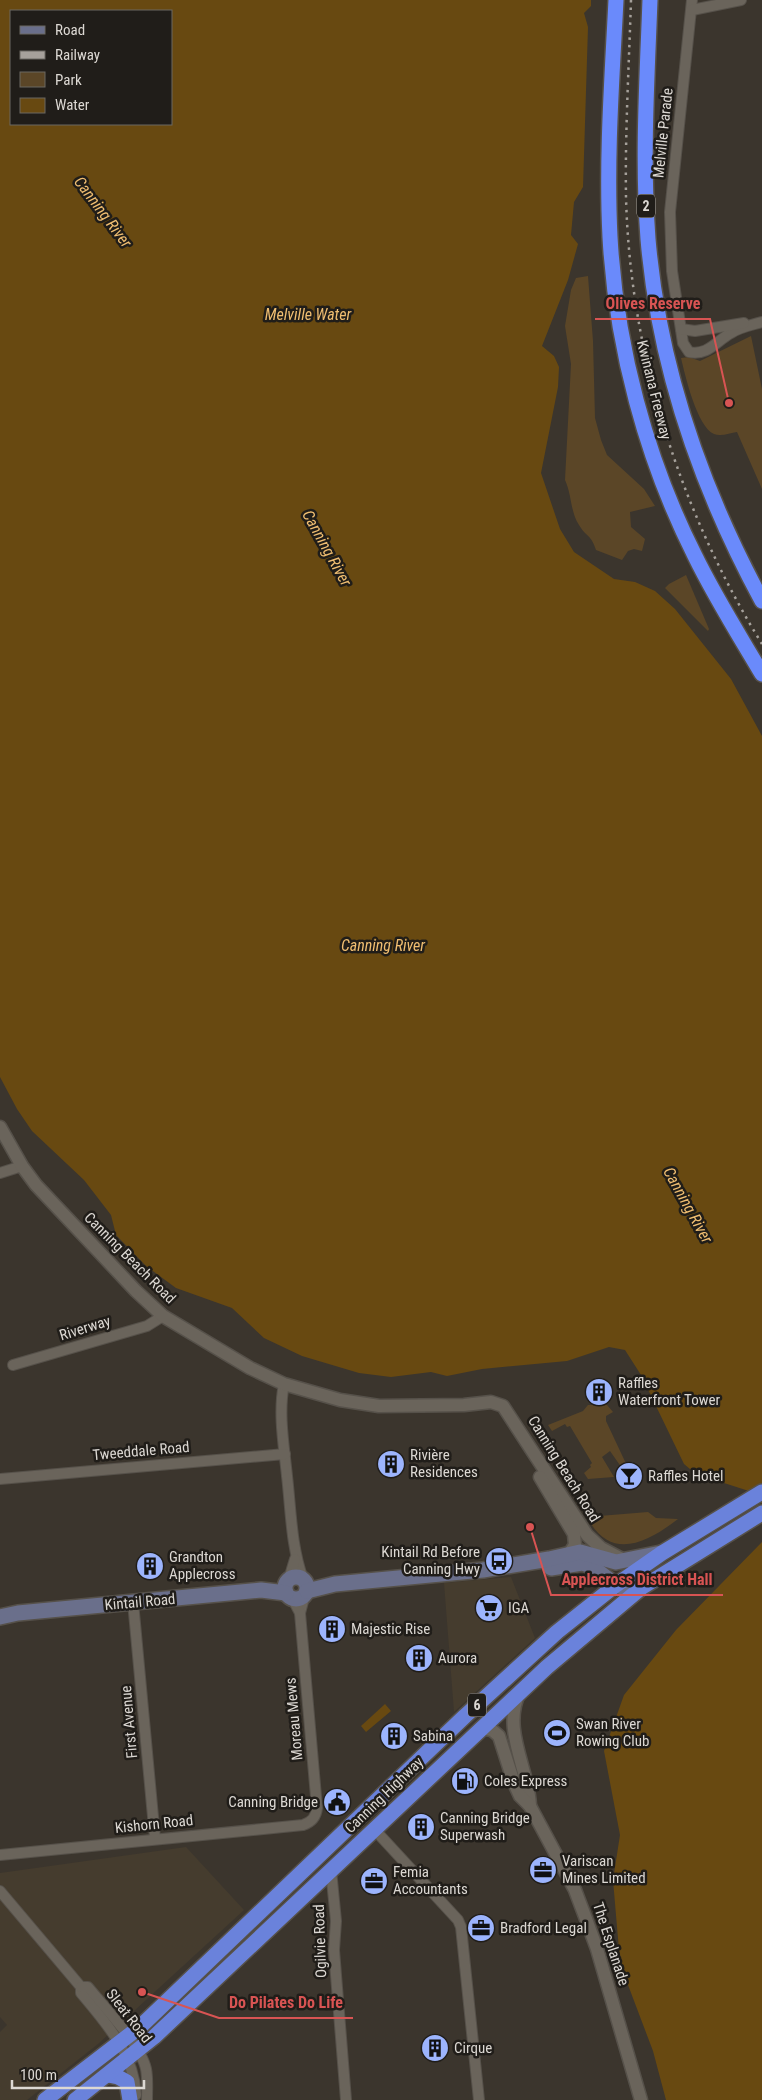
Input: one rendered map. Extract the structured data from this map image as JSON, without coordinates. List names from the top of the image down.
{
  "streets": {
    "highway": [
      "2",
      "Kwinana Freeway",
      "6",
      "Canning Highway"
    ],
    "main road": ["Kintail Road"],
    "street": [
      "Melville Parade",
      "Canning Beach Road",
      "Riverway",
      "Tweeddale Road",
      "Moreau Mews",
      "First Avenue",
      "Kishorn Road",
      "Ogilvie Road",
      "The Esplanade",
      "Sleat Road"
    ]
  },
  "crossings": [
    ["Canning Beach Road", "Riverway"],
    ["Canning Beach Road", "Kintail Road"],
    ["Canning Beach Road", "Moreau Mews"],
    ["Tweeddale Road", "Moreau Mews"],
    ["Kintail Road", "Moreau Mews"],
    ["Kintail Road", "First Avenue"],
    ["Kintail Road", "Canning Highway"],
    ["Moreau Mews", "Kishorn Road"],
    ["First Avenue", "Kishorn Road"],
    ["Canning Highway", "Ogilvie Road"],
    ["Canning Highway", "The Esplanade"],
    ["Canning Highway", "Sleat Road"]
  ],
  "water": ["Canning River", "Melville Water"],
  "places": {
    "other": ["Olives Reserve", "Applecross District Hall", "Do Pilates Do Life"],
    "building": [
      "Raffles Waterfront Tower",
      "Rivière Residences",
      "Grandton Applecross",
      "Majestic Rise",
      "Aurora",
      "Sabina",
      "Canning Bridge Superwash",
      "Cirque"
    ],
    "bar": ["Raffles Hotel"],
    "bus stop": ["Kintail Rd Before Canning Hwy"],
    "supermarket": ["IGA"],
    "sports": ["Swan River Rowing Club"],
    "fuel station": ["Coles Express"],
    "public building": ["Canning Bridge"],
    "office": ["Variscan Mines Limited", "Femia Accountants", "Bradford Legal"]
  },
  "legend": [
    "Road",
    "Railway",
    "Park",
    "Water"
  ],
  "scale_bar": "100 m"
}
